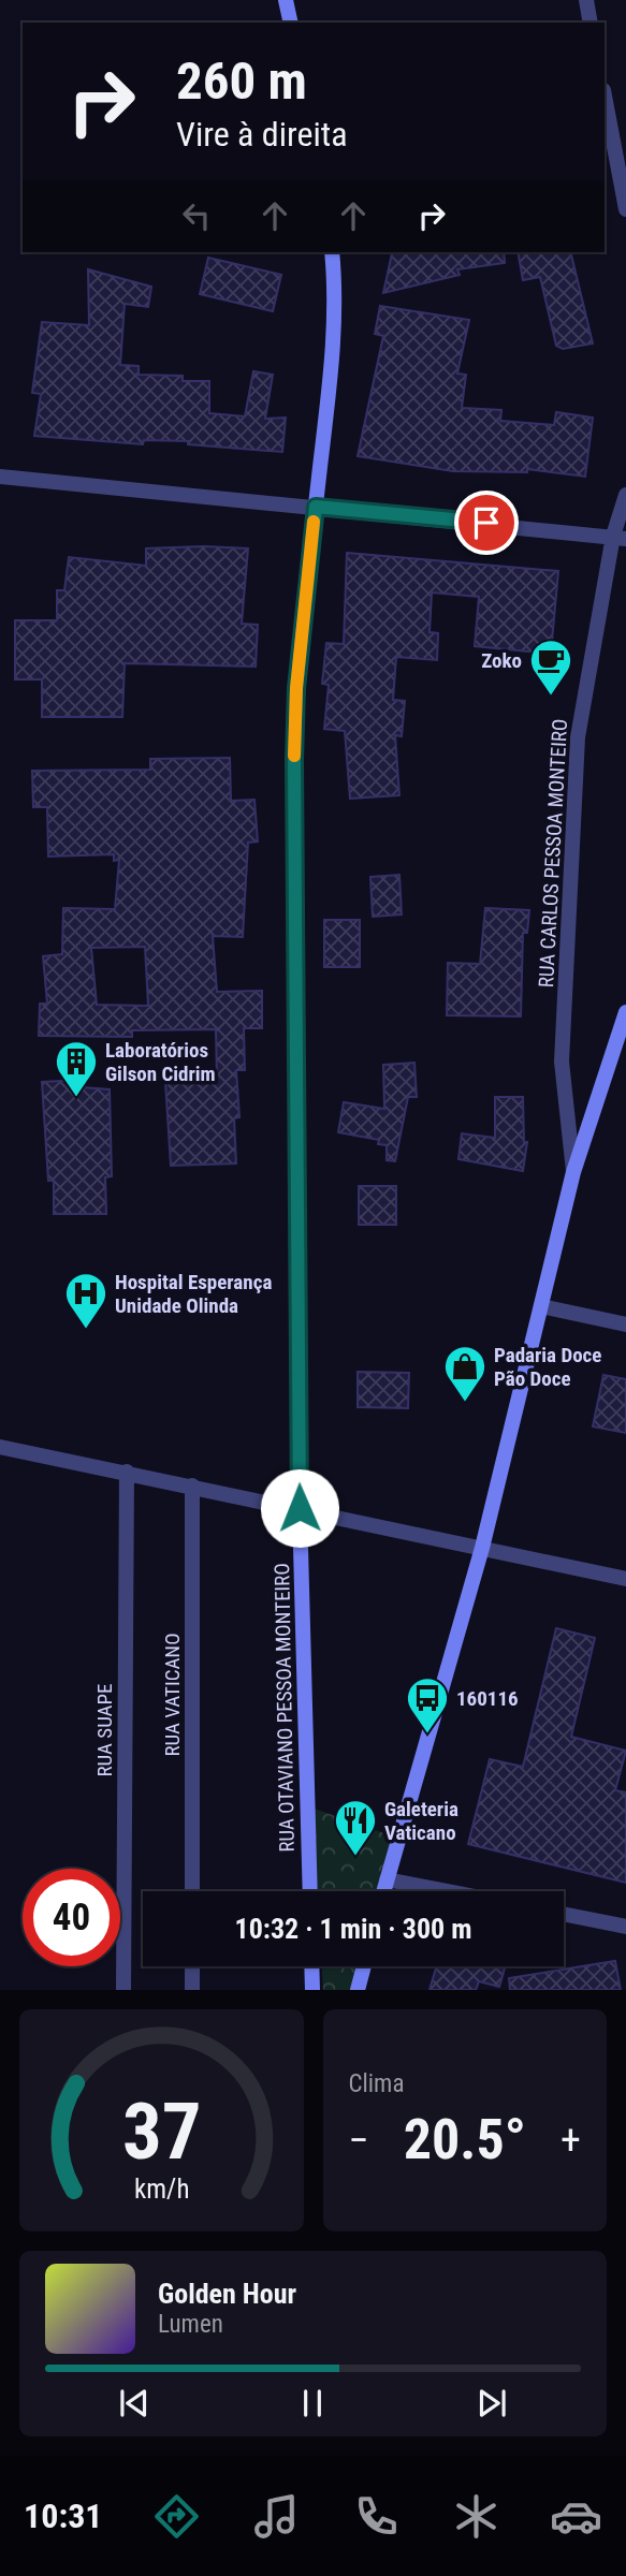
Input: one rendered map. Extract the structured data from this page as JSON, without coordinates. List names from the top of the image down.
{
  "streets": {
    "street": [
      "RUA CARLOS PESSOA MONTEIRO",
      "RUA VATICANO",
      "RUA OTAVIANO PESSOA MONTEIRO",
      "RUA SUAPE"
    ]
  },
  "places": {
    "cafe": ["Zoko"],
    "building": ["Laboratórios Gilson Cidrim"],
    "hospital": ["Hospital Esperança Unidade Olinda"],
    "shop": ["Padaria Doce Pão Doce"],
    "bus stop": ["160116"],
    "restaurant": ["Galeteria Vaticano"]
  },
  "page": {
    "turn": ["260 m", "Vire à direita"],
    "limit": "40",
    "trip": "10:32 · 1 min · 300 m",
    "tile": "Clima",
    "heat": ["−", "20.5°", "+"],
    "song": ["Golden Hour", "Lumen"],
    "tabs": "10:31",
    "gauge": ["37", "km/h"]
  }
}
